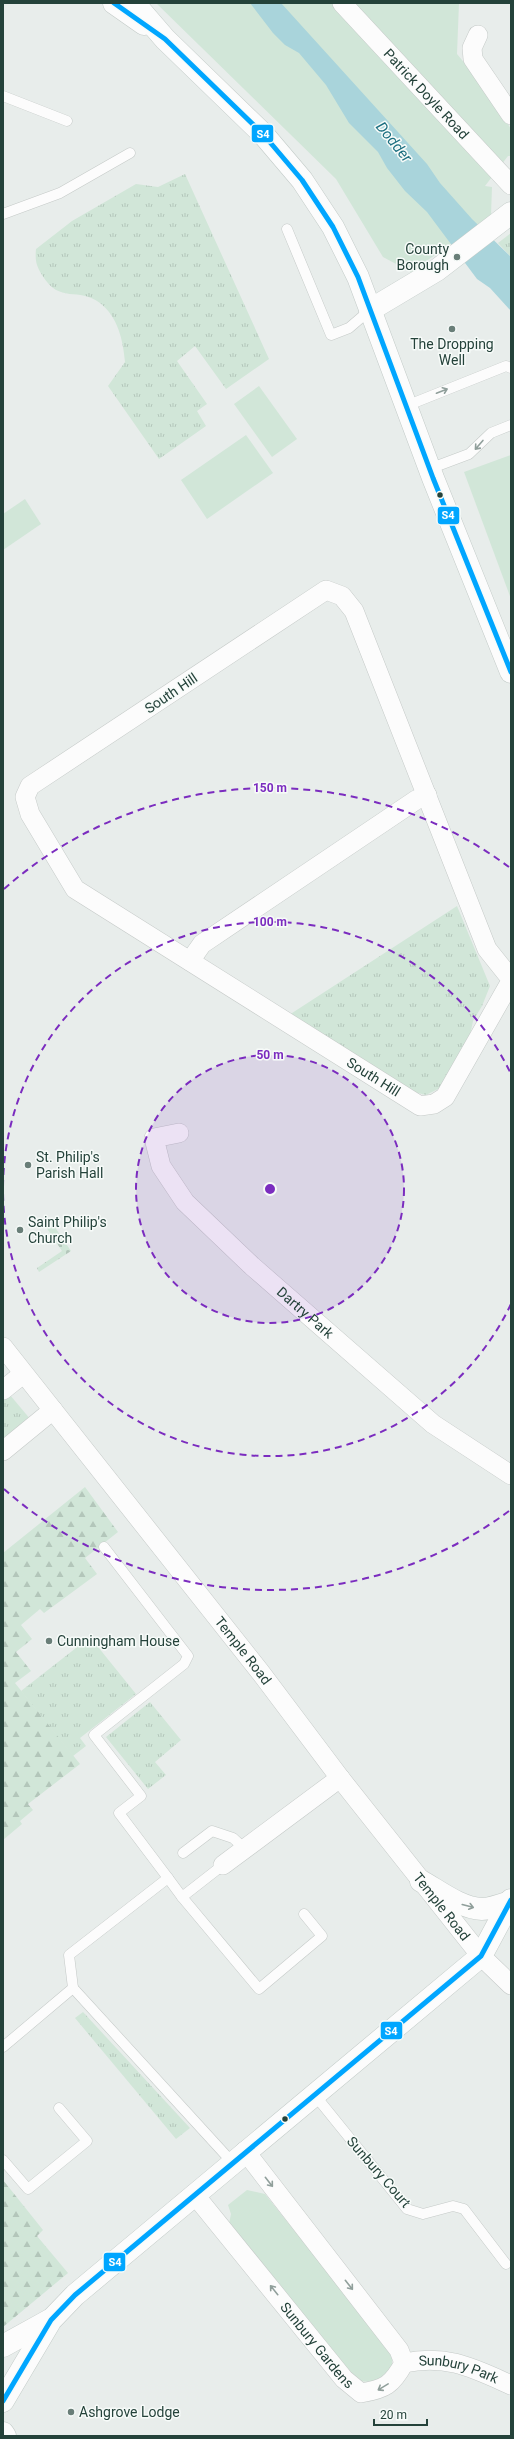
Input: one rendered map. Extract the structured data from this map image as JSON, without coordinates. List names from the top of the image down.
{
  "streets": {
    "street": [
      "Patrick Doyle Road",
      "South Hill",
      "Dartry Park",
      "Temple Road",
      "Sunbury Gardens",
      "Sunbury Park"
    ],
    "lane": ["Sunbury Court"]
  },
  "crossings": [
    ["Sunbury Gardens", "Sunbury Park"]
  ],
  "water": ["Dodder"],
  "places": [
    "County Borough",
    "The Dropping Well",
    "St. Philip's Parish Hall",
    "Saint Philip's Church",
    "Cunningham House",
    "Ashgrove Lodge"
  ],
  "lines": ["transit line S4"],
  "scale_bar": "20 m",
  "rings": ["150 m", "100 m", "50 m"]
}
